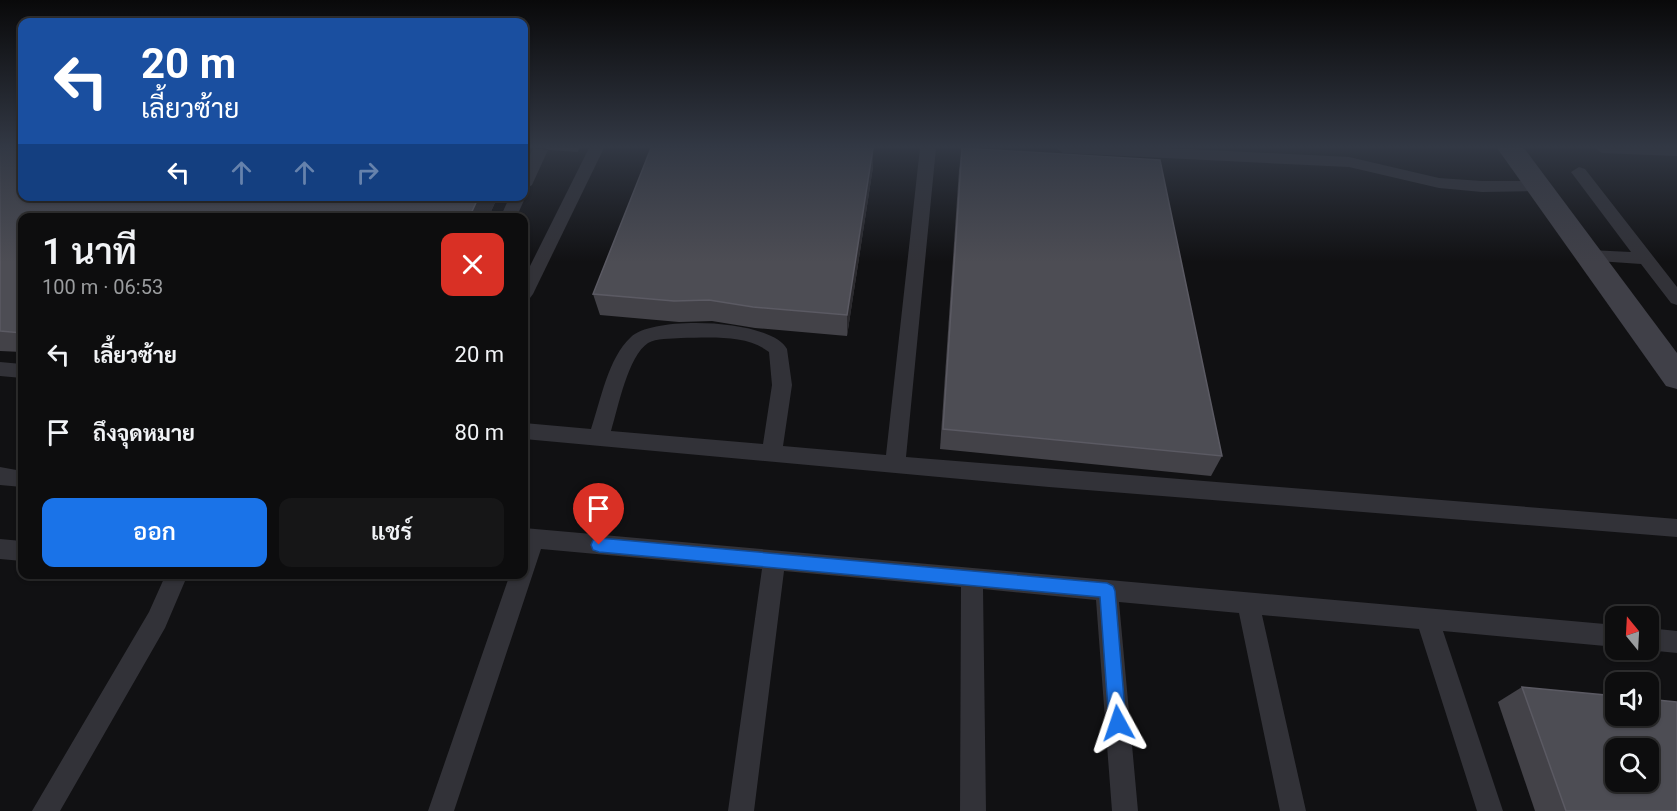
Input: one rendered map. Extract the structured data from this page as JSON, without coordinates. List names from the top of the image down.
{
  "north": "top",
  "page": {
    "turn": ["20 m", "เลี้ยวซ้าย"],
    "heading": ["1 นาที", "100 m · 06:53"],
    "list": [
      {
        "name": "เลี้ยวซ้าย",
        "value": "20 m"
      },
      {
        "name": "ถึงจุดหมาย",
        "value": "80 m"
      }
    ],
    "buttons": ["ออก", "แชร์"]
  }
}
